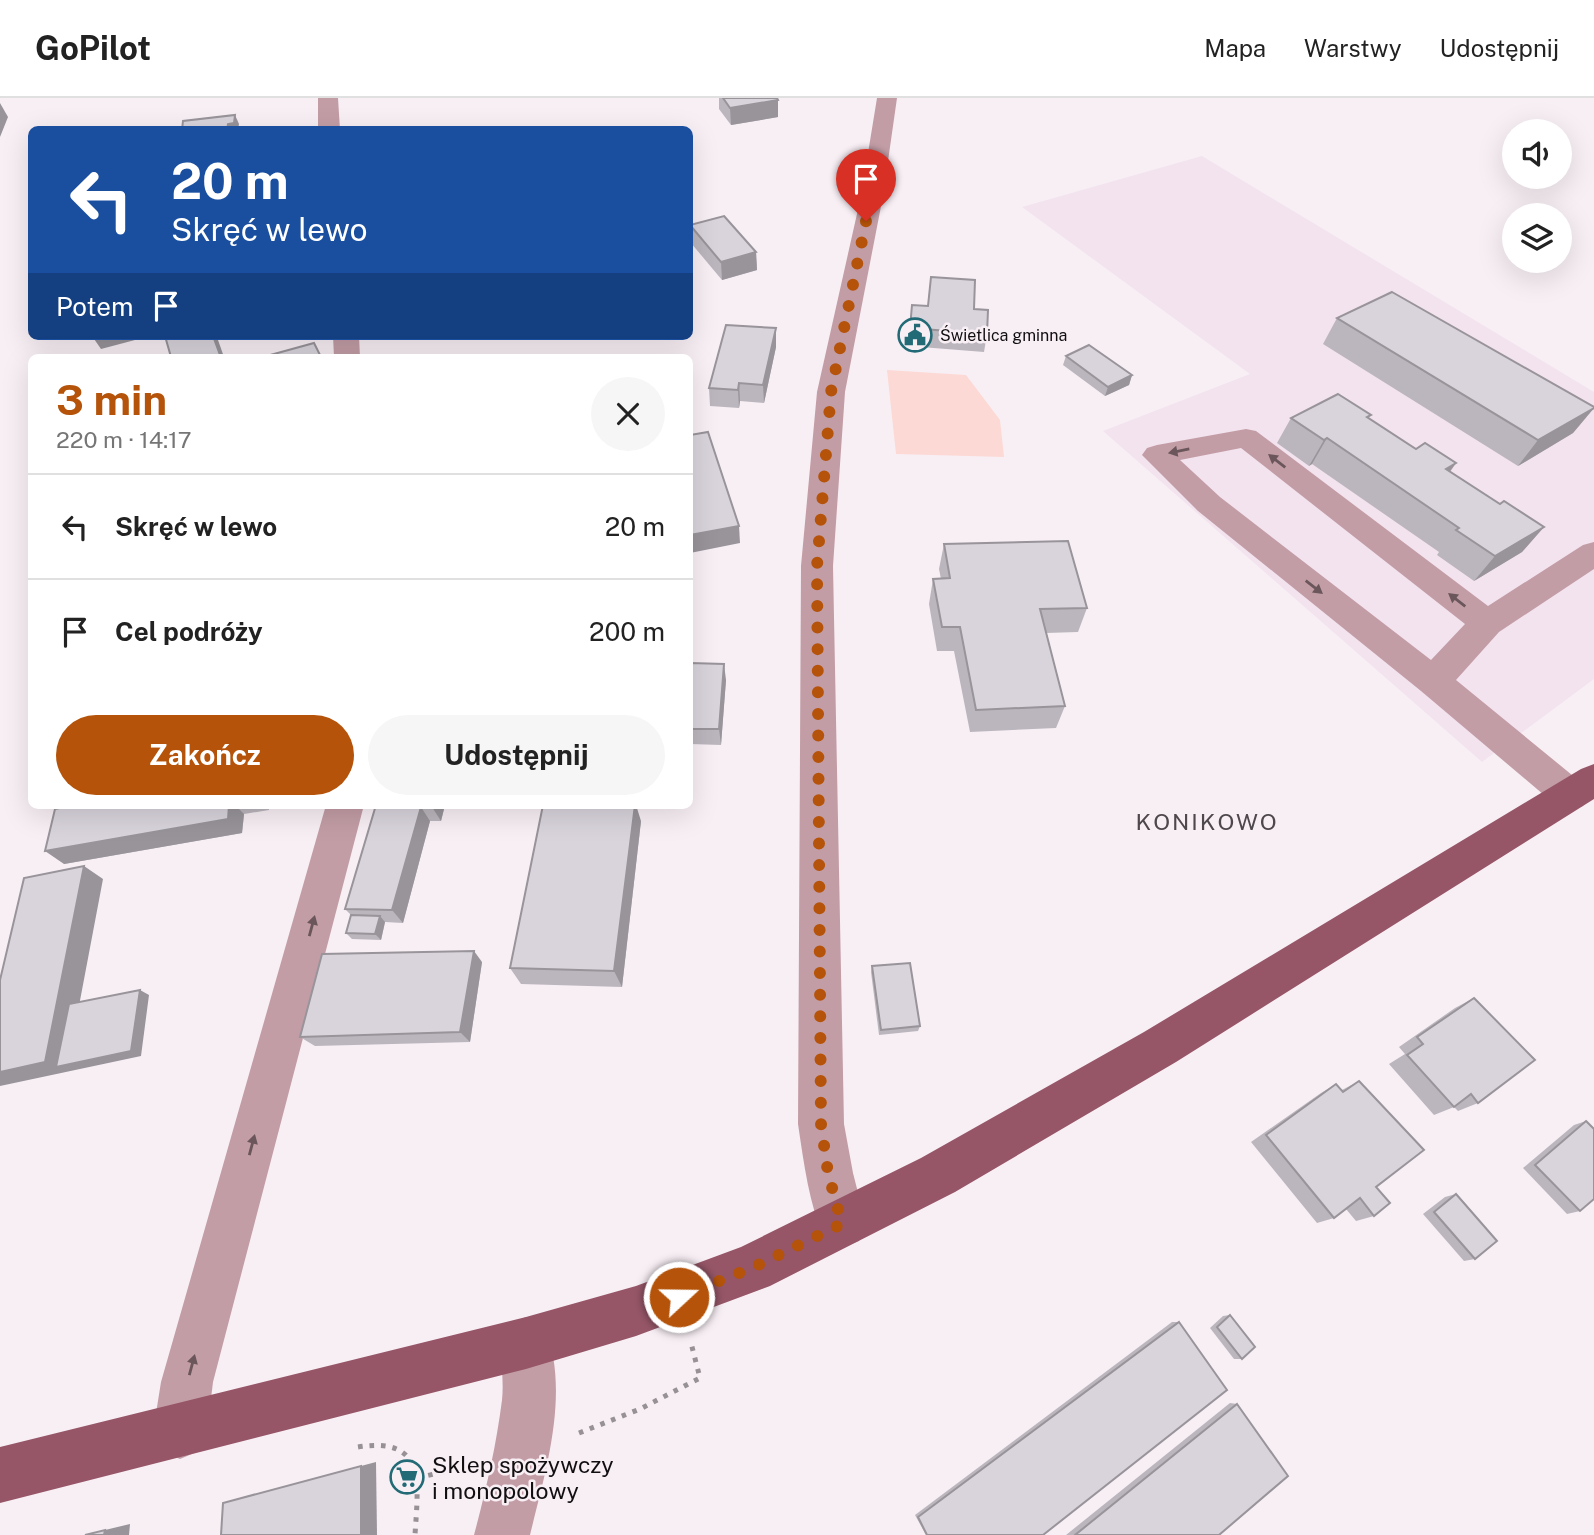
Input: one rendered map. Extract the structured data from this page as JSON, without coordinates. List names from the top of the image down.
{
  "districts": ["KONIKOWO"],
  "places": {
    "public building": ["Świetlica gminna"],
    "supermarket": ["Sklep spożywczy i monopolowy"]
  },
  "page": {
    "header": "GoPilot",
    "nav": ["Mapa", "Warstwy", "Udostępnij"],
    "turn": ["20 m", "Skręć w lewo"],
    "then": "Potem",
    "heading": ["3 min", "220 m · 14:17"],
    "list": [
      {
        "name": "Skręć w lewo",
        "value": "20 m"
      },
      {
        "name": "Cel podróży",
        "value": "200 m"
      }
    ],
    "buttons": ["Zakończ", "Udostępnij"]
  }
}
